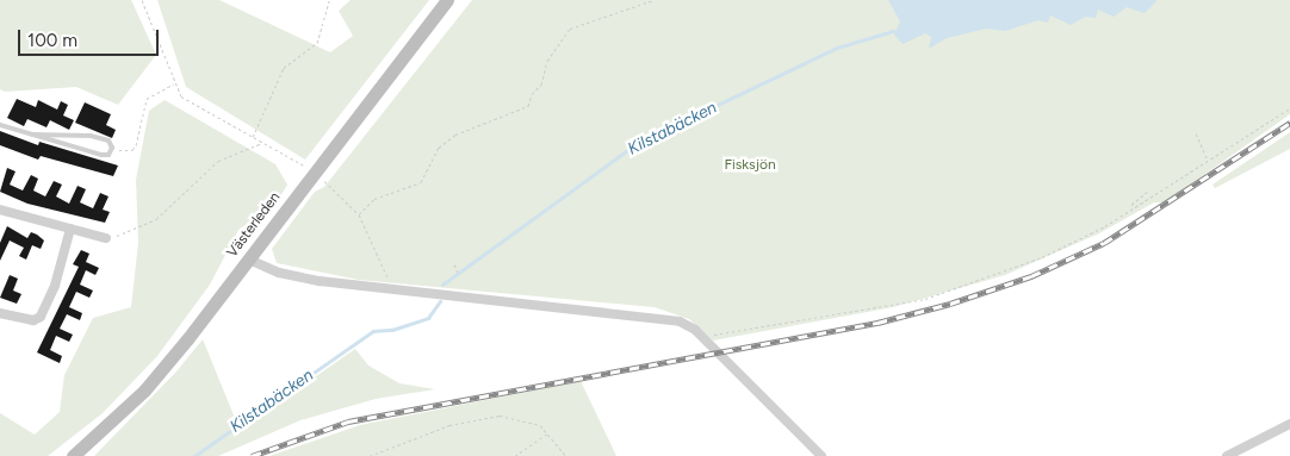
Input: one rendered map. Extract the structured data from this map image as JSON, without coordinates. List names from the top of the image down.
{
  "streets": {
    "street": ["Västerleden"]
  },
  "water": ["Kilstabäcken"],
  "parks": ["Fisksjön"],
  "scale_bar": "100 m"
}
